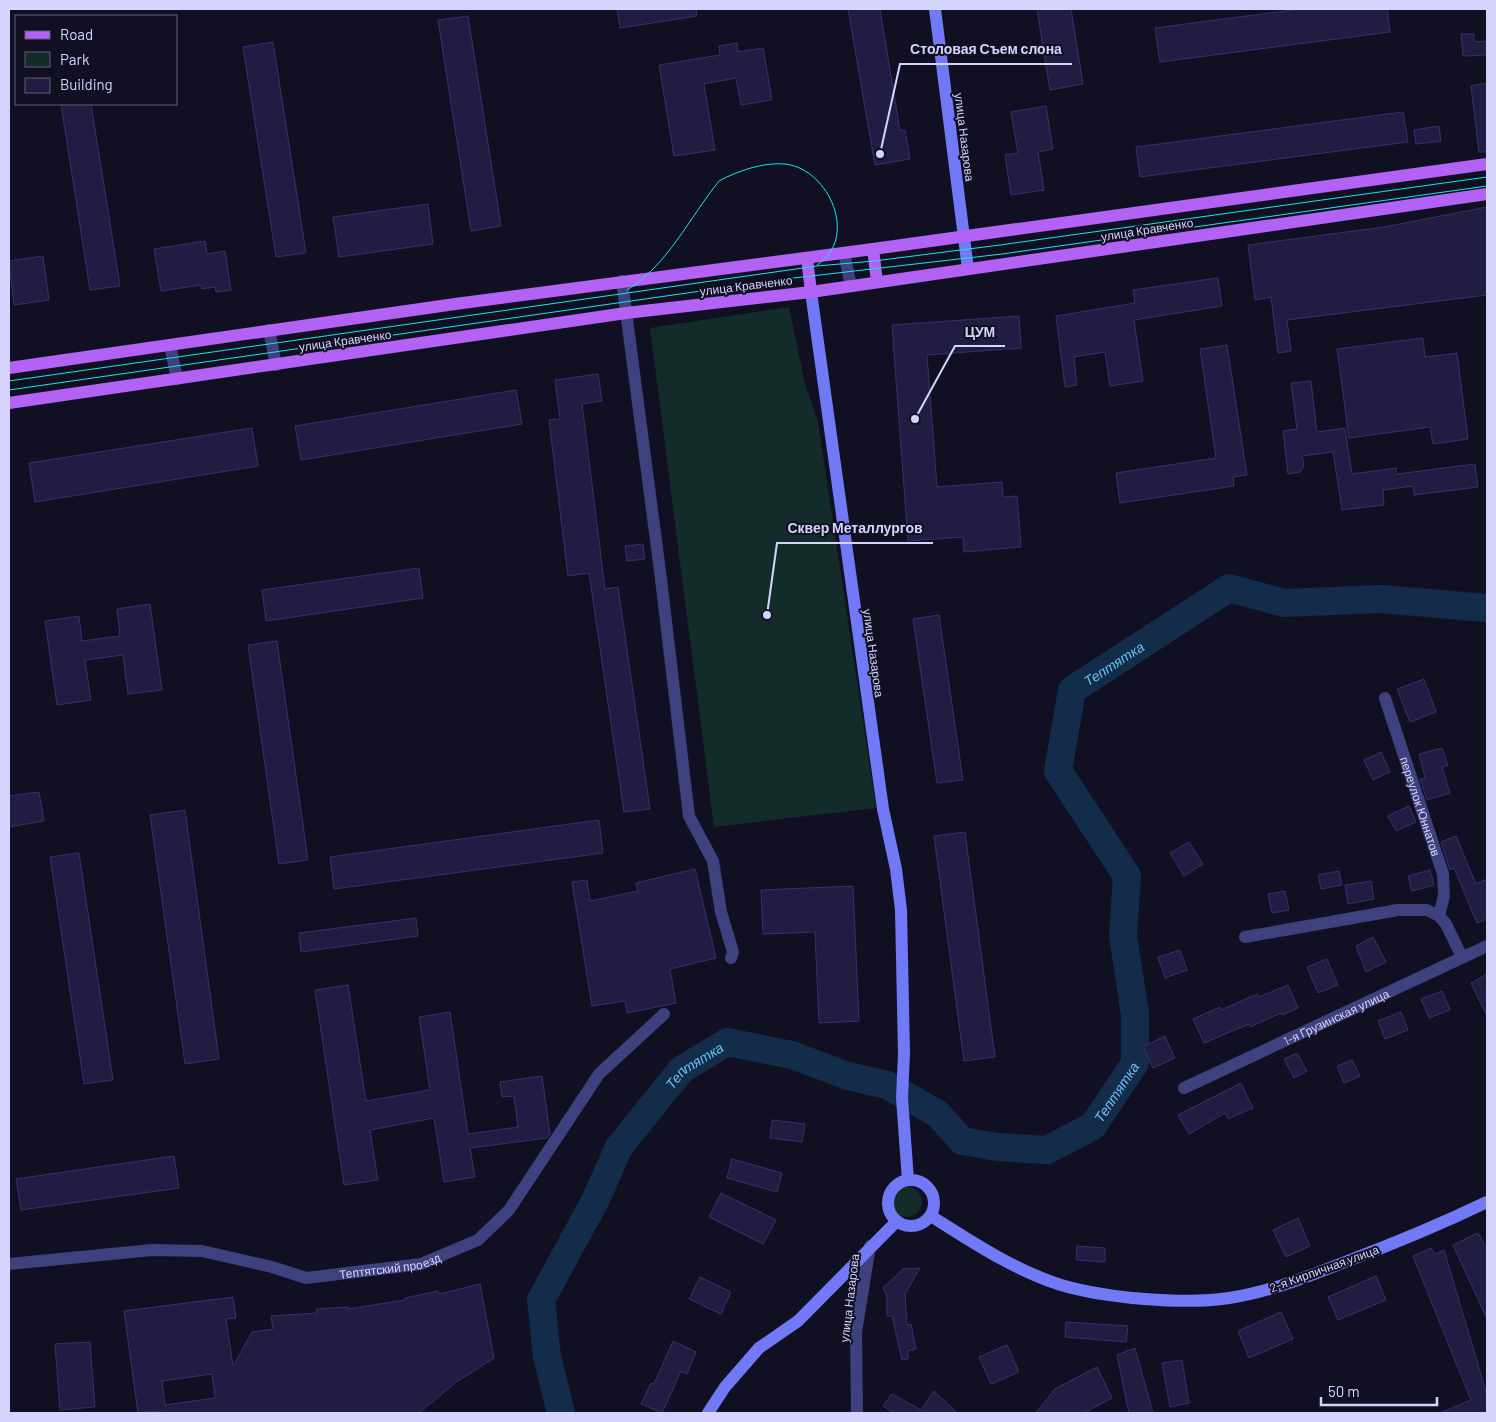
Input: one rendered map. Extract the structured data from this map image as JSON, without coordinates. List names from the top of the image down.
{
  "streets": {
    "main road": ["улица Назарова", "улица Кравченко", "2-я Кирпичная улица"],
    "street": ["переулок Юннатов", "1-я Грузинская улица", "Тептятский проезд"]
  },
  "crossings": [
    ["улица Назарова", "улица Кравченко"],
    ["улица Назарова", "2-я Кирпичная улица"]
  ],
  "water": ["Тептятка"],
  "places": ["Столовая Съем слона", "ЦУМ", "Сквер Металлургов"],
  "legend": ["Road", "Park", "Building"],
  "scale_bar": "50 m"
}
